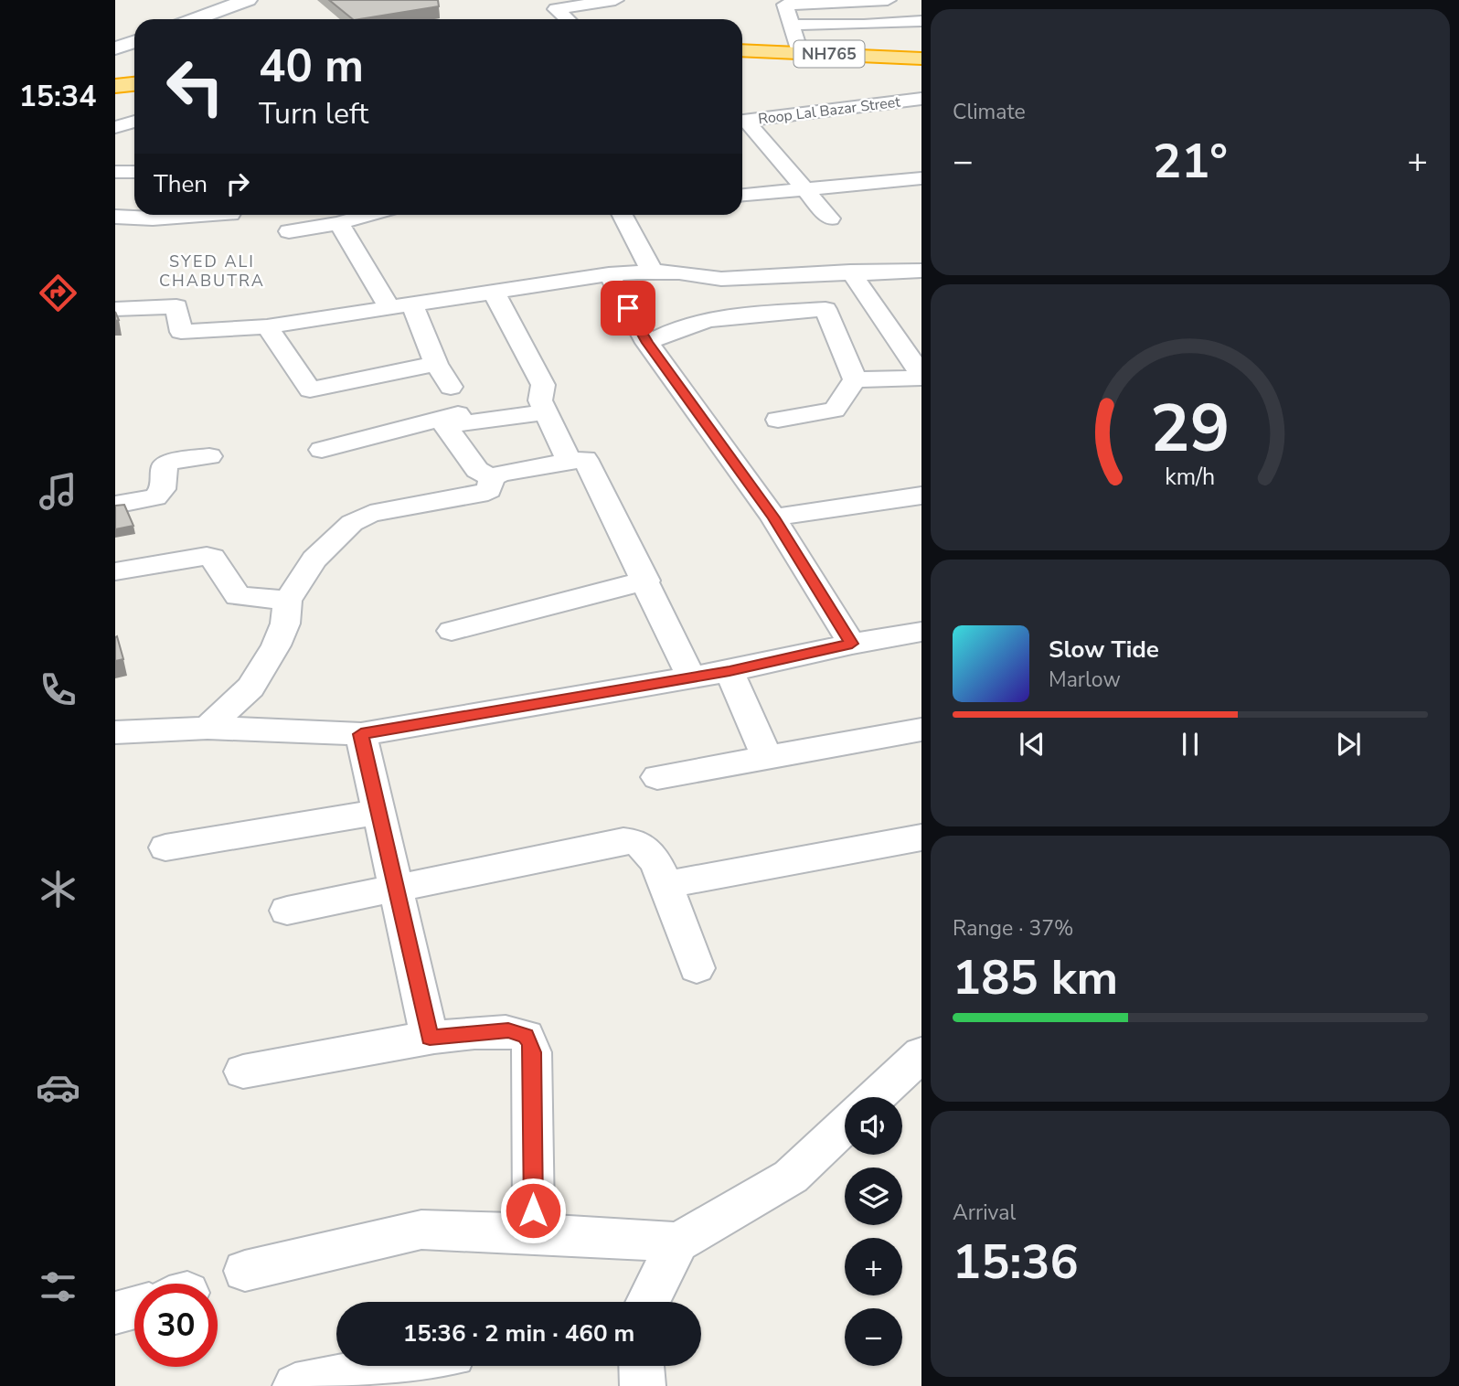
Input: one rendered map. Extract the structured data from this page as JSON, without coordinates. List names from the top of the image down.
{
  "streets": {
    "highway": ["NH765"],
    "street": ["Roop Lal Bazar Street"]
  },
  "districts": ["SYED ALI CHABUTRA"],
  "page": {
    "tabs": "15:34",
    "tile": [
      "Climate",
      ["Range · 37%", "185 km"],
      ["Arrival", "15:36"]
    ],
    "turn": ["40 m", "Turn left"],
    "heat": ["−", "21°", "+"],
    "then": "Then",
    "song": ["Slow Tide", "Marlow"],
    "map_buttons": ["+", "−"],
    "limit": "30",
    "trip": "15:36 · 2 min · 460 m",
    "gauge": ["29", "km/h"]
  }
}
